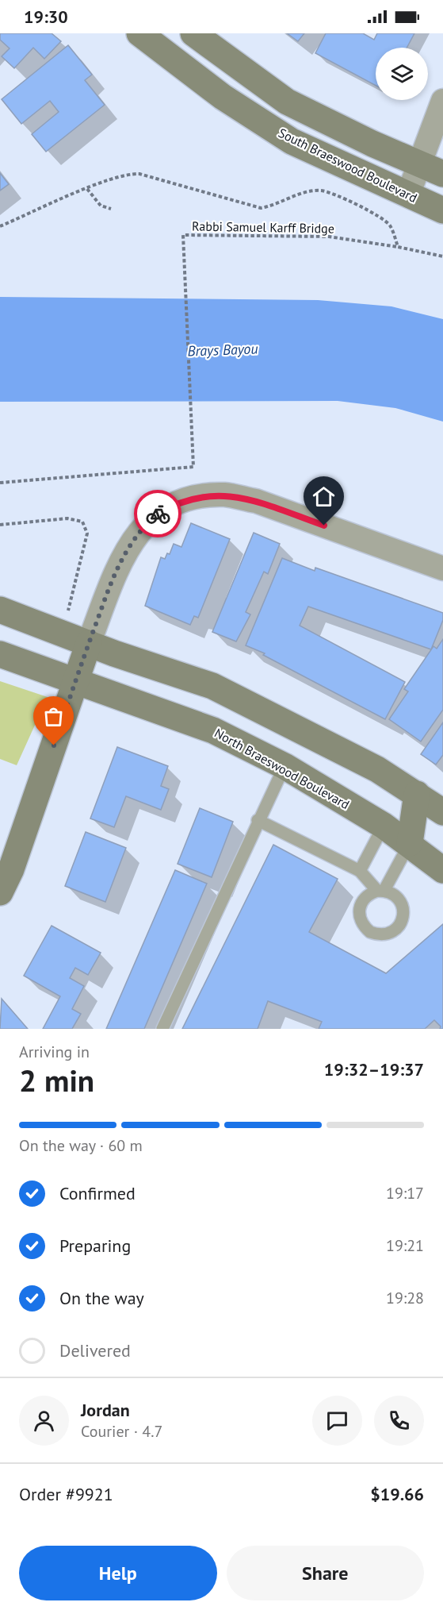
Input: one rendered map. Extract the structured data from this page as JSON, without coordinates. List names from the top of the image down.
{
  "streets": {
    "main road": ["South Braeswood Boulevard", "North Braeswood Boulevard"],
    "path": ["Rabbi Samuel Karff Bridge"]
  },
  "water": ["Brays Bayou"],
  "page": {
    "status": "19:30",
    "heading": ["2 min", "Arriving in", "19:32–19:37"],
    "panel": [
      "Jordan",
      "Courier · 4.7",
      "Order #9921",
      "$19.66"
    ],
    "bar": "On the way · 60 m",
    "list": [
      ["Confirmed", "19:17"],
      ["Preparing", "19:21"],
      ["On the way", "19:28"],
      "Delivered"
    ],
    "buttons": ["Help", "Share"]
  }
}
